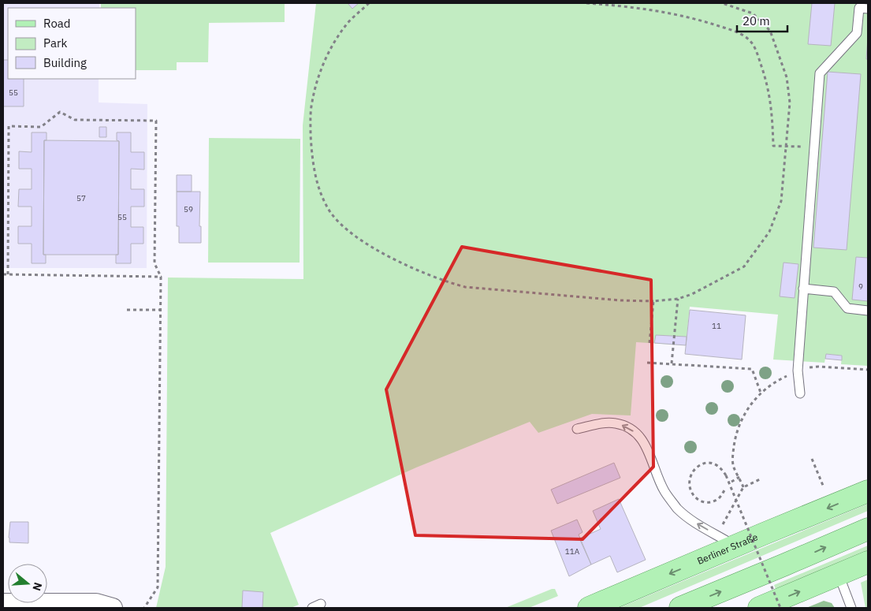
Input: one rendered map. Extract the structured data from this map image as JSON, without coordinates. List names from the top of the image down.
{
  "streets": {
    "main road": ["Berliner Straße"]
  },
  "house_numbers": [
    "55",
    "57",
    "59",
    "55",
    "9",
    "11",
    "11A"
  ],
  "legend": ["Road", "Park", "Building"],
  "scale_bar": "20 m",
  "north": "right"
}
